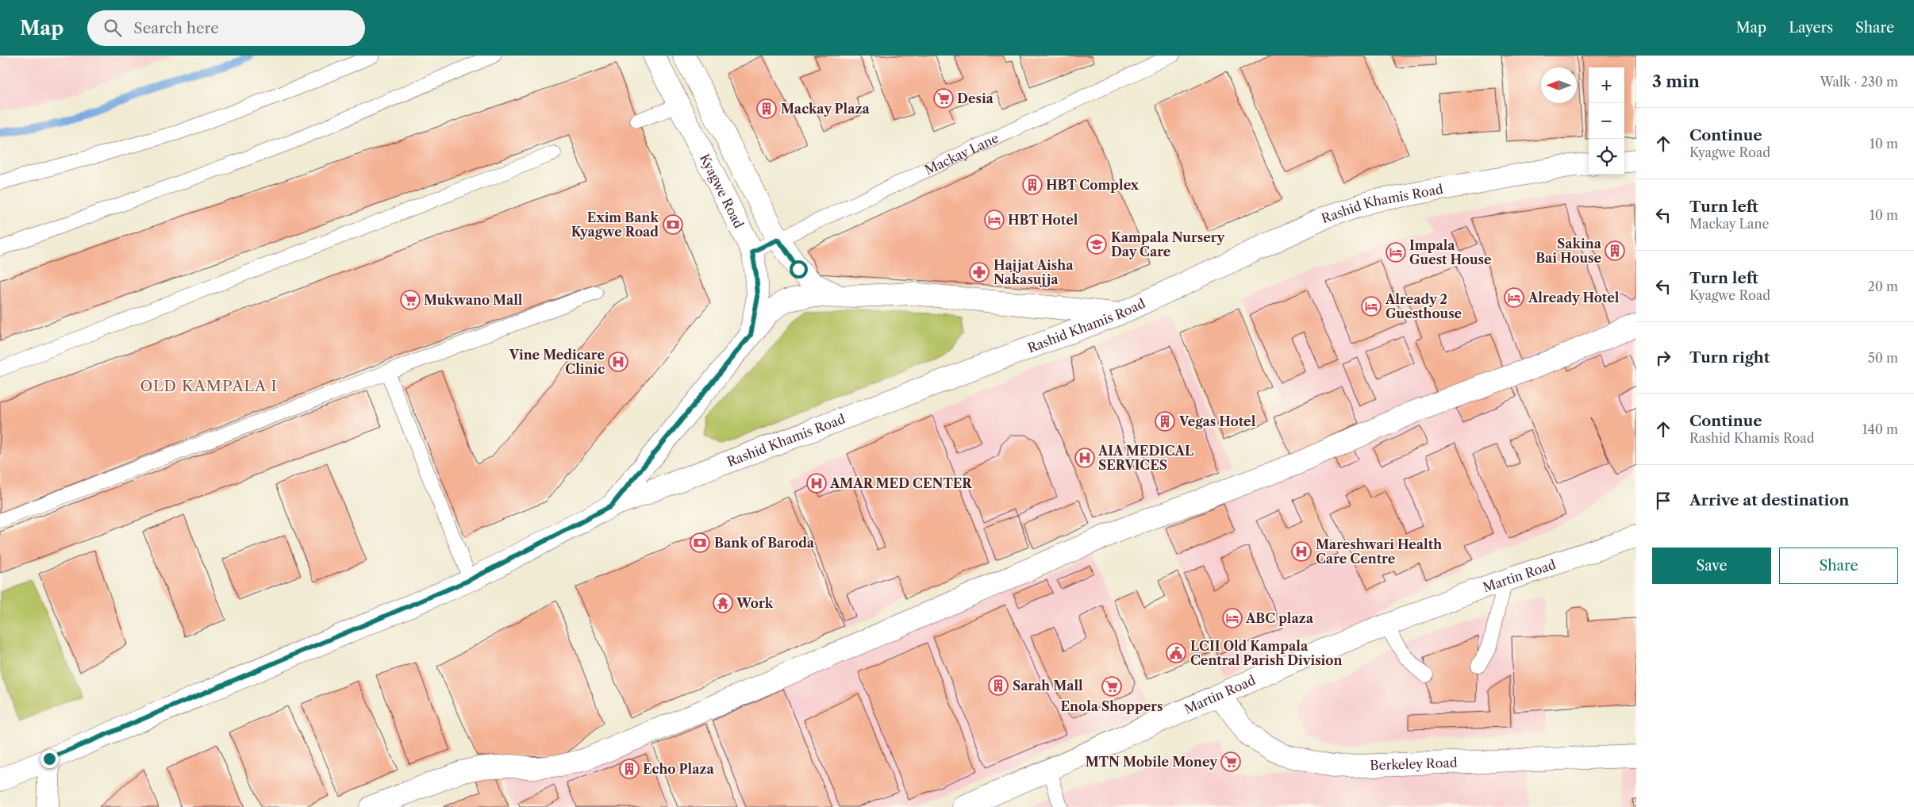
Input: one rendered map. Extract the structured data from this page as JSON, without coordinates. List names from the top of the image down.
{
  "streets": {
    "street": [
      "Kyagwe Road",
      "Rashid Khamis Road",
      "Martin Road",
      "Berkeley Road"
    ],
    "lane": ["Mackay Lane"]
  },
  "crossings": [
    ["Mackay Lane", "Kyagwe Road"],
    ["Martin Road", "Berkeley Road"]
  ],
  "districts": ["OLD KAMPALA I"],
  "places": {
    "supermarket": [
      "Desia",
      "Mukwano Mall",
      "Enola Shoppers",
      "MTN Mobile Money"
    ],
    "building": [
      "Mackay Plaza",
      "HBT Complex",
      "Sakina Bai House",
      "Vegas Hotel",
      "Sarah Mall",
      "Echo Plaza"
    ],
    "hotel": [
      "HBT Hotel",
      "Impala Guest House",
      "Already Hotel",
      "Already 2 Guesthouse",
      "ABC plaza"
    ],
    "bank": ["Exim Bank Kyagwe Road", "Bank of Baroda"],
    "school or university": ["Kampala Nursery Day Care"],
    "pharmacy": ["Hajjat Aisha Nakasujja"],
    "hospital": [
      "Vine Medicare Clinic",
      "AIA MEDICAL SERVICES",
      "AMAR MED CENTER",
      "Mareshwari Health Care Centre"
    ],
    "temple": ["Work"],
    "public building": ["LCII Old Kampala Central Parish Division"]
  },
  "north": "left",
  "page": {
    "header": "Map",
    "search": "Search here",
    "nav": ["Map", "Layers", "Share"],
    "heading": ["3 min", "Walk · 230 m"],
    "map_buttons": ["+", "−"],
    "list": [
      ["Continue", "Kyagwe Road", "10 m"],
      ["Turn left", "Mackay Lane", "10 m"],
      ["Turn left", "Kyagwe Road", "20 m"],
      ["Turn right", "50 m"],
      ["Continue", "Rashid Khamis Road", "140 m"],
      "Arrive at destination"
    ],
    "buttons": ["Save", "Share"]
  }
}
